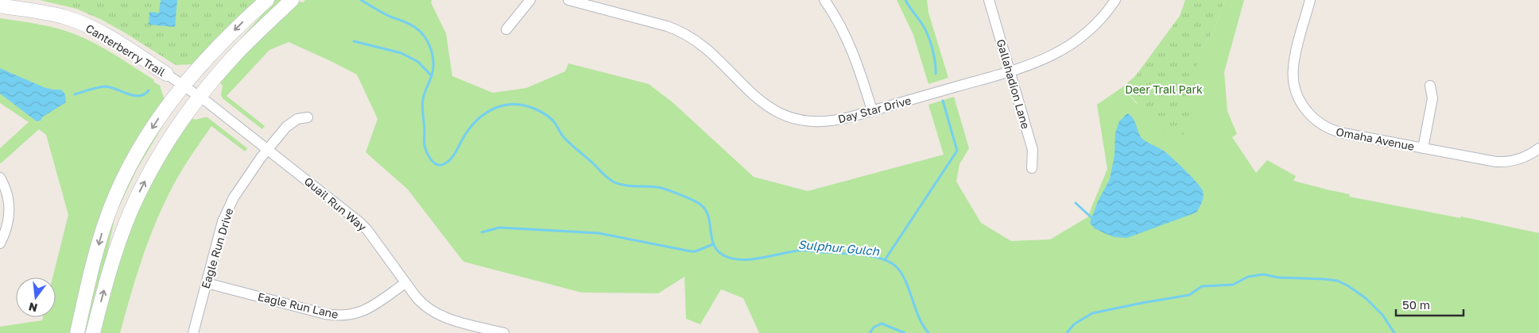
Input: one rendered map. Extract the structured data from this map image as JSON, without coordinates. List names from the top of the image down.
{
  "streets": {
    "street": [
      "Canterberry Trail",
      "Gallahadion Lane",
      "Day Star Drive",
      "Omaha Avenue",
      "Quail Run Way",
      "Eagle Run Drive",
      "Eagle Run Lane"
    ]
  },
  "crossings": [
    ["Canterberry Trail", "Quail Run Way"],
    ["Gallahadion Lane", "Day Star Drive"],
    ["Quail Run Way", "Eagle Run Drive"],
    ["Quail Run Way", "Eagle Run Lane"],
    ["Eagle Run Drive", "Eagle Run Lane"]
  ],
  "water": ["Sulphur Gulch"],
  "parks": ["Deer Trail Park"],
  "scale_bar": "50 m",
  "north": "bottom"
}
